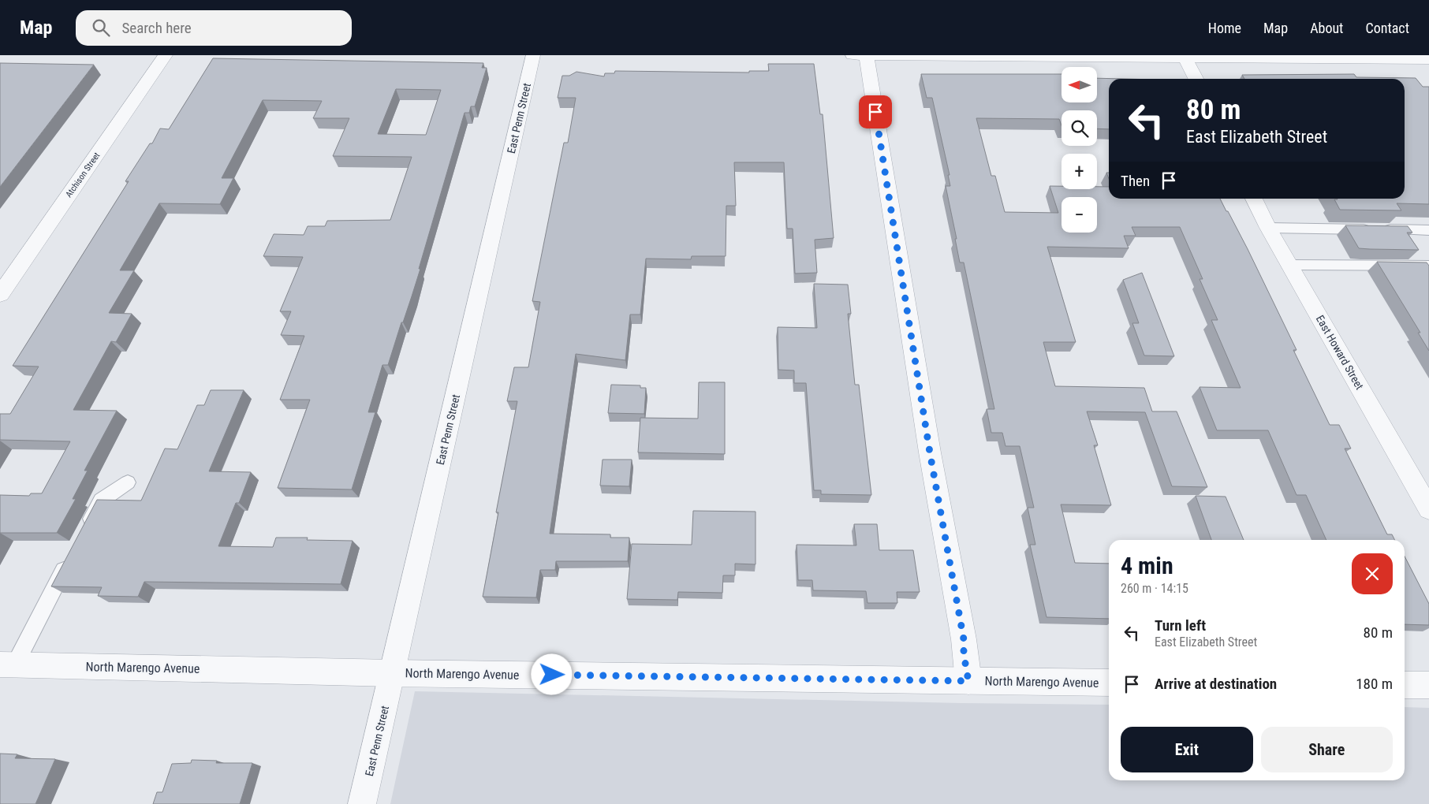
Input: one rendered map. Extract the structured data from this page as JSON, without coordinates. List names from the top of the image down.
{
  "streets": {
    "street": [
      "East Penn Street",
      "Atchison Street",
      "East Howard Street",
      "North Marengo Avenue"
    ]
  },
  "crossings": [
    ["East Penn Street", "North Marengo Avenue"]
  ],
  "north": "left",
  "page": {
    "header": "Map",
    "search": "Search here",
    "nav": [
      "Home",
      "Map",
      "About",
      "Contact"
    ],
    "map_buttons": ["+", "−"],
    "turn": ["80 m", "East Elizabeth Street"],
    "then": "Then",
    "heading": ["4 min", "260 m · 14:15"],
    "list": [
      {
        "name": "Turn left",
        "note": "East Elizabeth Street",
        "value": "80 m"
      },
      {
        "name": "Arrive at destination",
        "value": "180 m"
      }
    ],
    "buttons": ["Exit", "Share"]
  }
}
